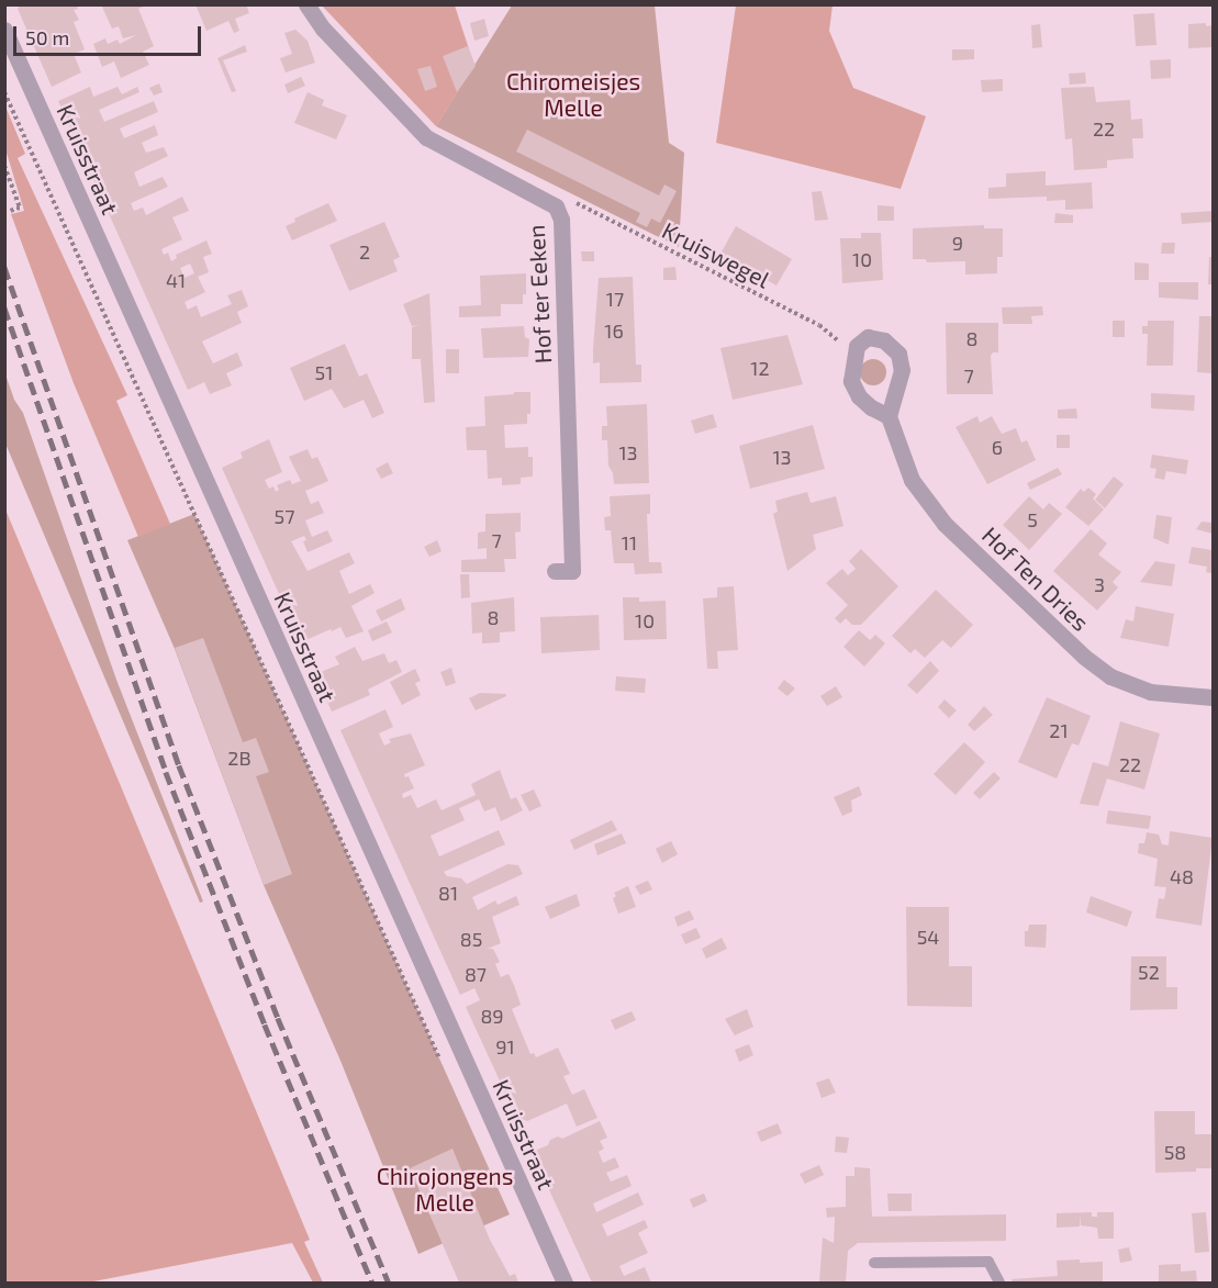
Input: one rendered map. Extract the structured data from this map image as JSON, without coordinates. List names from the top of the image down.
{
  "streets": {
    "street": ["Kruisstraat", "Hof ter Eeken", "Hof Ten Dries"],
    "path": ["Kruiswegel"]
  },
  "crossings": [
    ["Kruiswegel", "Hof ter Eeken"]
  ],
  "parks": ["Chiromeisjes Melle", "Chirojongens Melle"],
  "house_numbers": [
    "22",
    "9",
    "2",
    "10",
    "41",
    "17",
    "16",
    "8",
    "12",
    "51",
    "7",
    "6",
    "13",
    "13",
    "57",
    "5",
    "7",
    "11",
    "3",
    "8",
    "10",
    "21",
    "2B",
    "22",
    "48",
    "81",
    "54",
    "85",
    "52",
    "87",
    "89",
    "91",
    "58"
  ],
  "scale_bar": "50 m"
}
